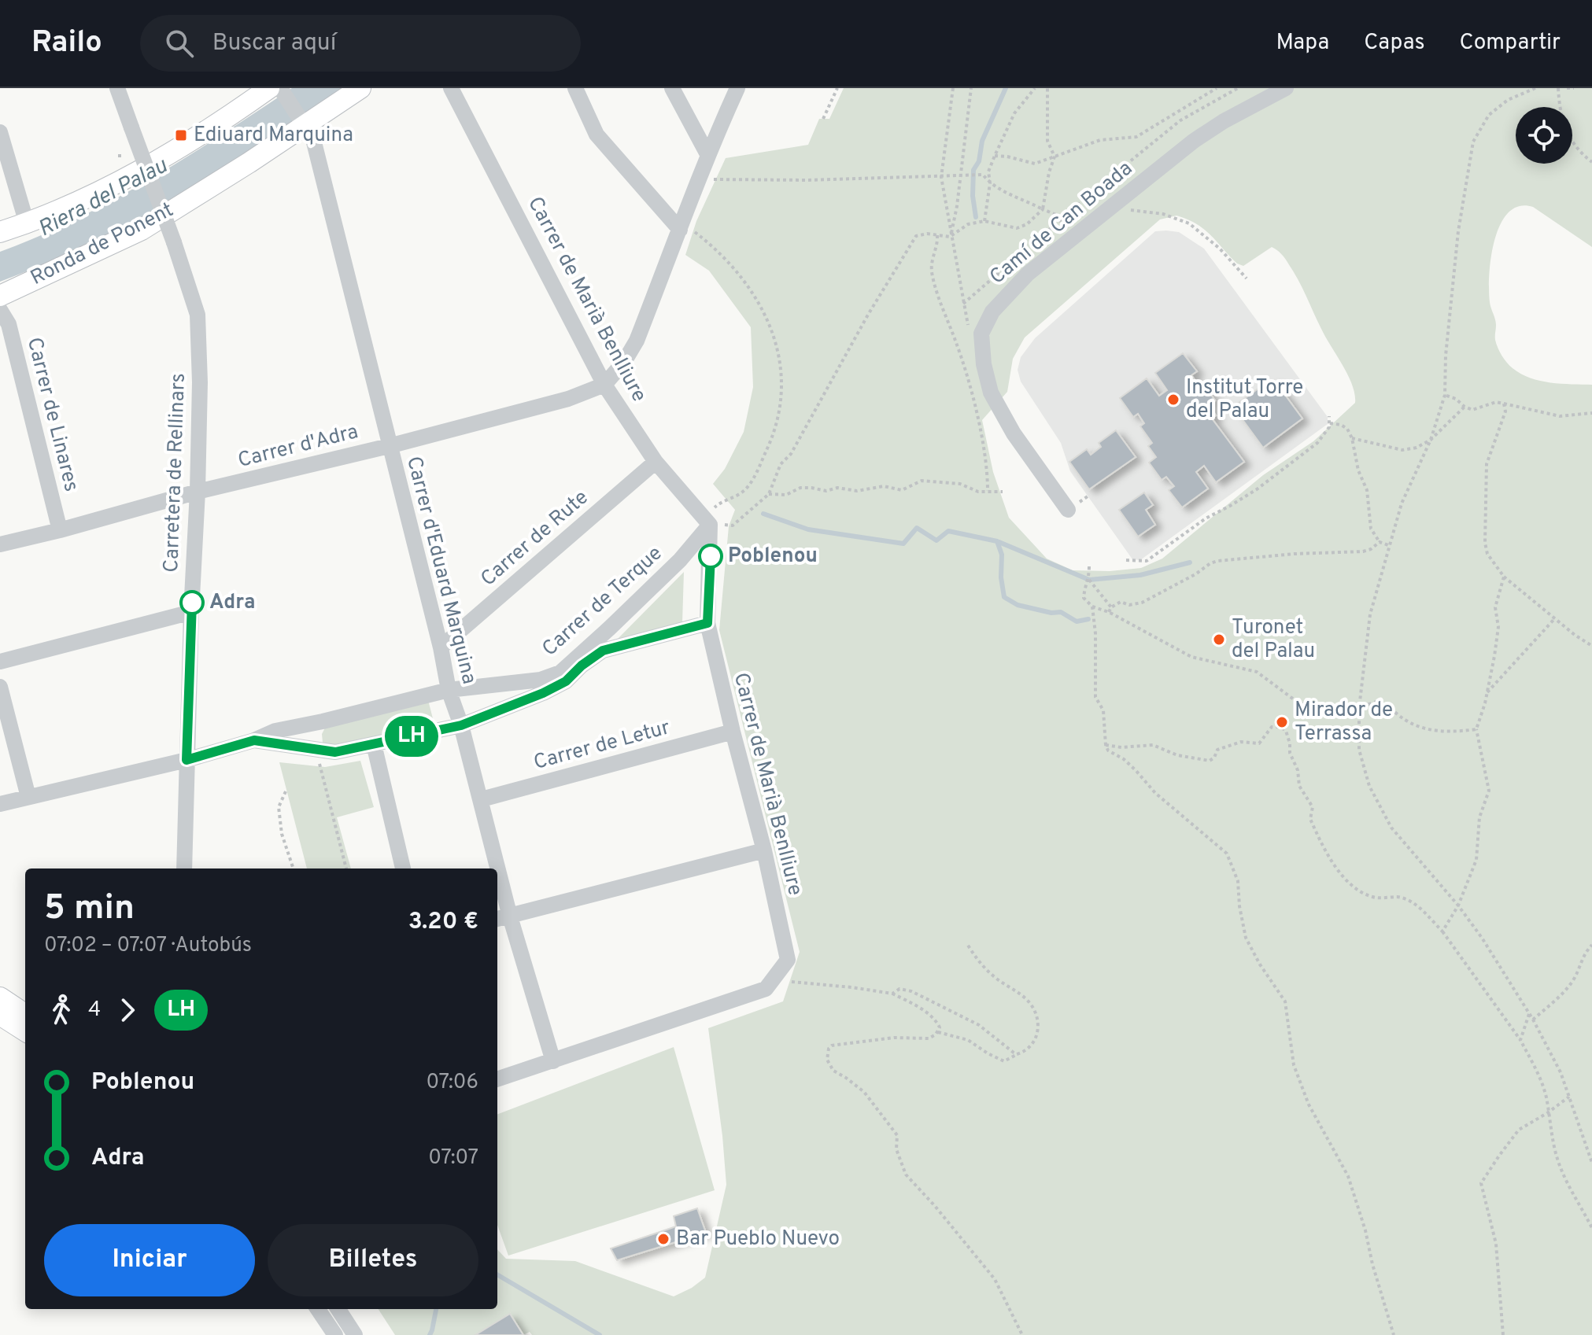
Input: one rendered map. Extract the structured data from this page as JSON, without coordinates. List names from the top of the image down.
{
  "streets": {
    "main road": ["Ronda de Ponent"],
    "street": [
      "Camí de Can Boada",
      "Carrer de Marià Benlliure",
      "Carrer de Linares",
      "Carrer d'Adra",
      "Carretera de Rellinars",
      "Carrer de Rute",
      "Carrer d'Eduard Marquina",
      "Carrer de Terque",
      "Carrer de Letur"
    ]
  },
  "crossings": [
    ["Ronda de Ponent", "Carrer d'Eduard Marquina"],
    ["Carrer de Marià Benlliure", "Carrer d'Adra"],
    ["Carrer de Marià Benlliure", "Carrer de Rute"],
    ["Carrer de Marià Benlliure", "Carrer de Terque"],
    ["Carrer de Marià Benlliure", "Carrer de Letur"],
    ["Carrer de Linares", "Carrer d'Adra"],
    ["Carrer d'Adra", "Carretera de Rellinars"],
    ["Carrer d'Adra", "Carrer d'Eduard Marquina"],
    ["Carretera de Rellinars", "Carrer de Terque"],
    ["Carrer de Rute", "Carrer d'Eduard Marquina"],
    ["Carrer d'Eduard Marquina", "Carrer de Terque"],
    ["Carrer d'Eduard Marquina", "Carrer de Letur"]
  ],
  "water": ["Riera del Palau"],
  "places": {
    "transit": ["Ediuard Marquina"],
    "other": [
      "Institut Torre del Palau",
      "Poblenou",
      "Adra",
      "Turonet del Palau",
      "Mirador de Terrassa",
      "Bar Pueblo Nuevo"
    ]
  },
  "lines": ["bus line LH"],
  "page": {
    "header": "Railo",
    "search": "Buscar aquí",
    "nav": ["Mapa", "Capas", "Compartir"],
    "on_map": "LH",
    "heading": ["5 min", "07:02 – 07:07 · Autobús", "3.20 €"],
    "legs": ["4", "LH"],
    "list": [
      {
        "name": "Poblenou",
        "value": "07:06"
      },
      {
        "name": "Adra",
        "value": "07:07"
      }
    ],
    "buttons": ["Iniciar", "Billetes"]
  }
}
